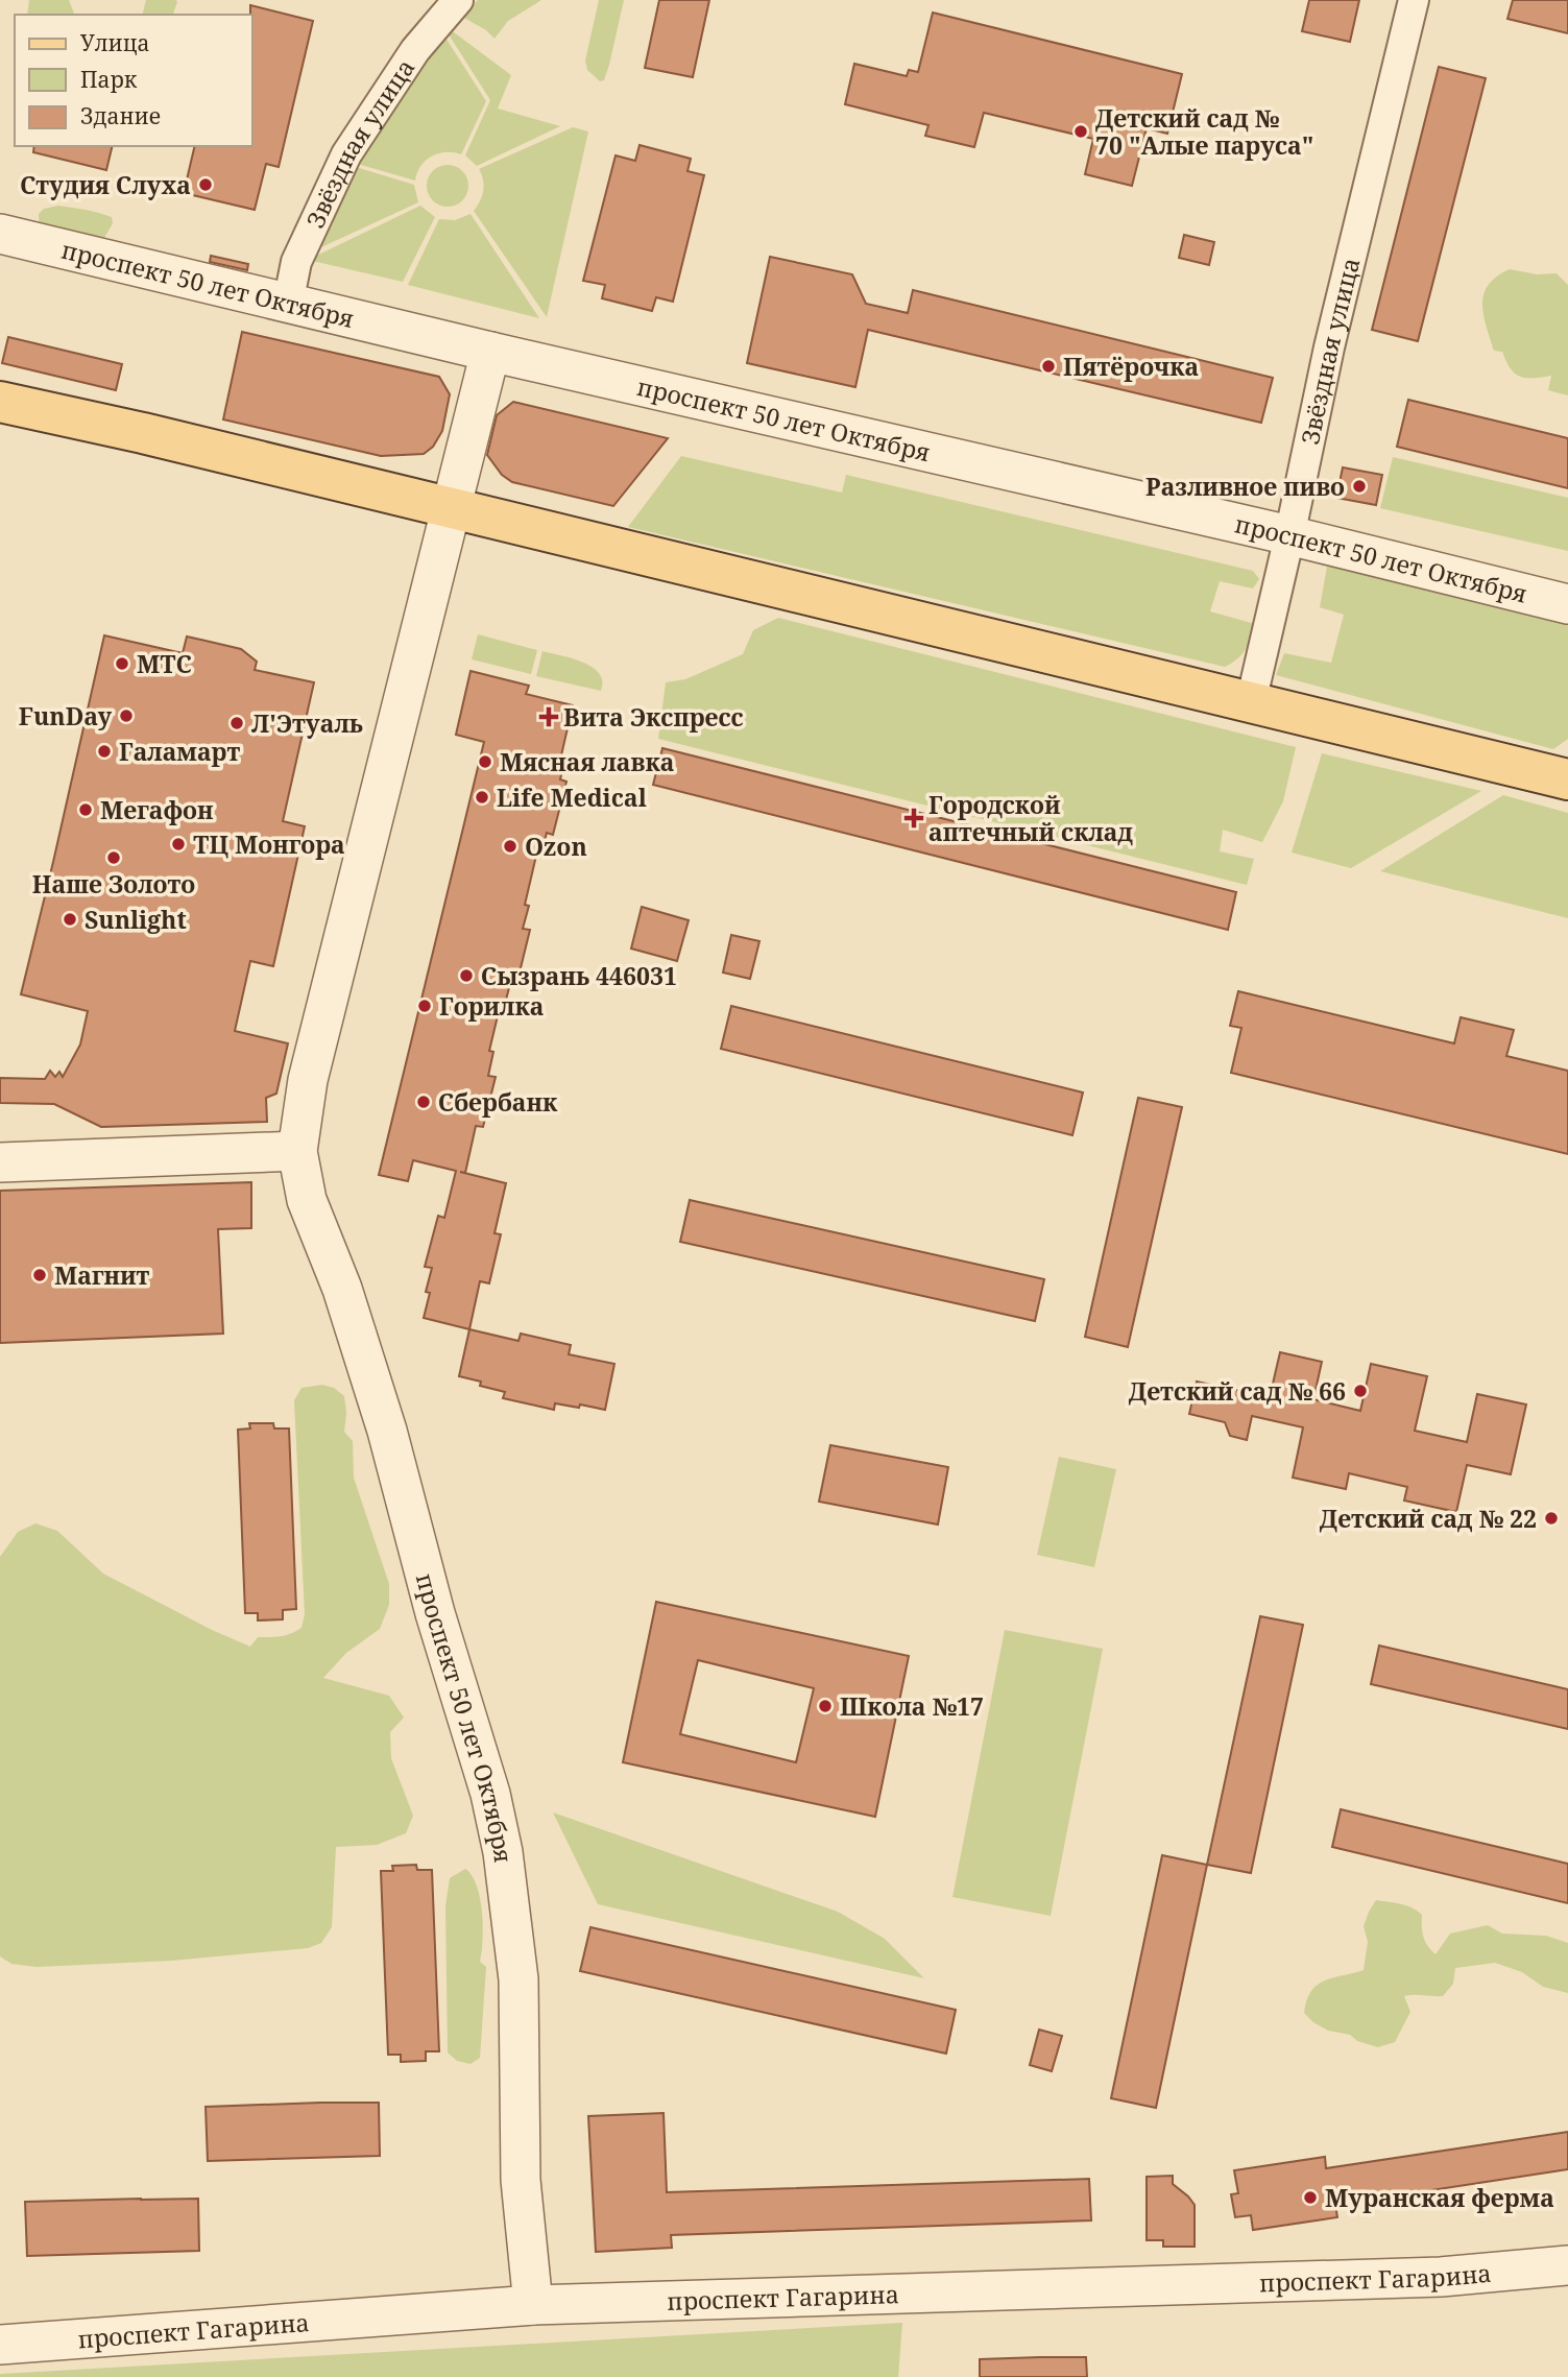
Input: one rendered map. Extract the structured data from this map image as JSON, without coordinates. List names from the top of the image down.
{
  "streets": {
    "street": ["Звёздная улица", "проспект 50 лет Октября", "проспект Гагарина"]
  },
  "crossings": [
    ["Звёздная улица", "проспект 50 лет Октября"],
    ["проспект 50 лет Октября", "проспект Гагарина"]
  ],
  "places": {
    "other": [
      "Детский сад № 70 \"Алые паруса\"",
      "Студия Слуха",
      "Пятёрочка",
      "Разливное пиво",
      "МТС",
      "FunDay",
      "Л'Этуаль",
      "Галамарт",
      "Мясная лавка",
      "Life Medical",
      "Мегафон",
      "ТЦ Монгора",
      "Ozon",
      "Наше Золото",
      "Sunlight",
      "Сызрань 446031",
      "Горилка",
      "Сбербанк",
      "Магнит",
      "Детский сад № 66",
      "Детский сад № 22",
      "Школа №17",
      "Муранская ферма"
    ],
    "health": ["Вита Экспресс", "Городской аптечный склад"]
  },
  "legend": ["Улица", "Парк", "Здание"]
}
